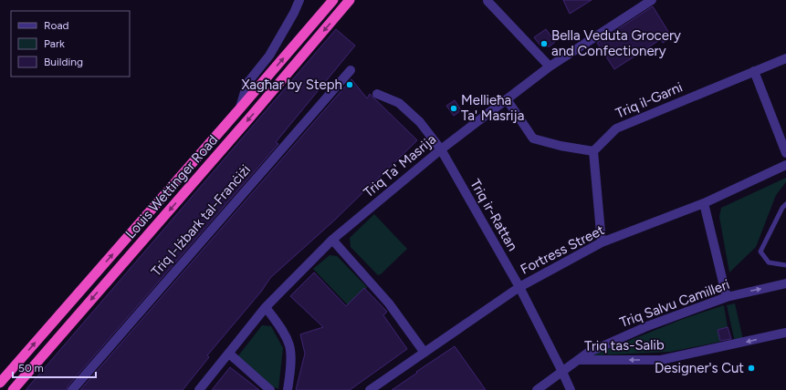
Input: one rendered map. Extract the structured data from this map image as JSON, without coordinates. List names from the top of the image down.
{
  "streets": {
    "highway": ["Louis Wettinger Road"],
    "street": [
      "Triq il-Garni",
      "Triq Ta' Masrija",
      "Triq ir-Rattan",
      "Triq l-Iżbark tal-Franċiżi",
      "Fortress Street",
      "Triq Salvu Camilleri",
      "Triq tas-Salib"
    ]
  },
  "crossings": [
    ["Triq Ta' Masrija", "Triq ir-Rattan"],
    ["Triq ir-Rattan", "Fortress Street"],
    ["Triq ir-Rattan", "Triq tas-Salib"],
    ["Triq Salvu Camilleri", "Triq tas-Salib"]
  ],
  "one_way": ["Triq tas-Salib"],
  "places": [
    "Bella Veduta Grocery and Confectionery",
    "Xagħar by Steph",
    "Mellieħa Ta' Masrija",
    "Designer's Cut"
  ],
  "legend": ["Road", "Park", "Building"],
  "scale_bar": "50 m"
}
